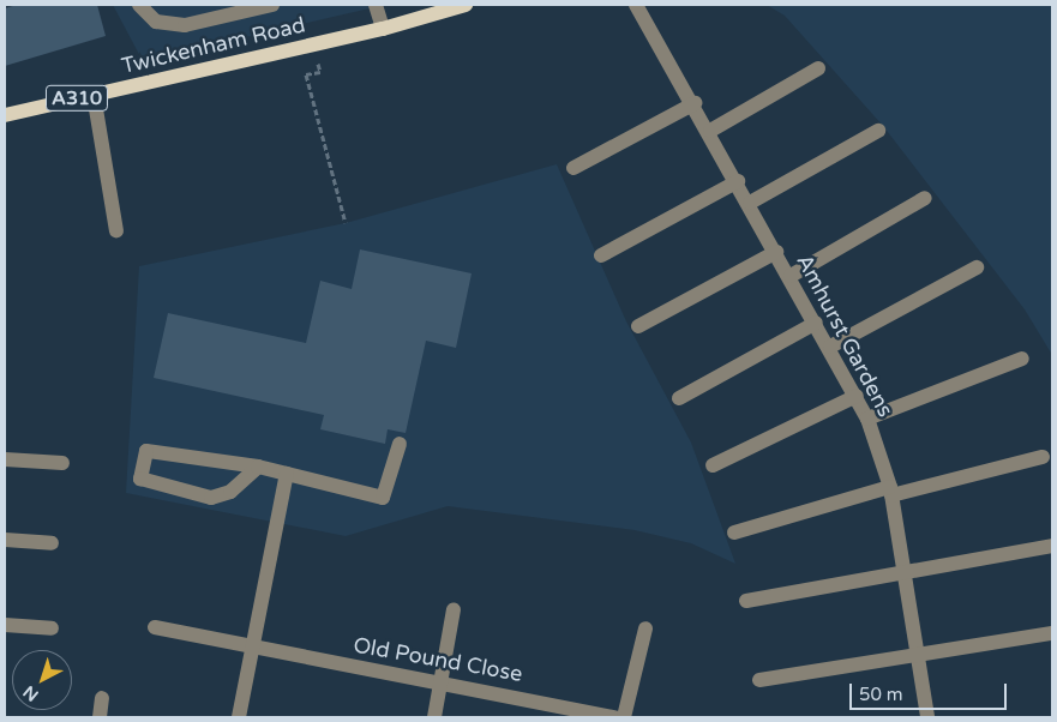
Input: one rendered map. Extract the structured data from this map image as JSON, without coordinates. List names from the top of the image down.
{
  "streets": {
    "main road": ["Twickenham Road", "A310"],
    "street": ["Amhurst Gardens", "Old Pound Close"]
  },
  "scale_bar": "50 m",
  "north": "bottom left"
}
